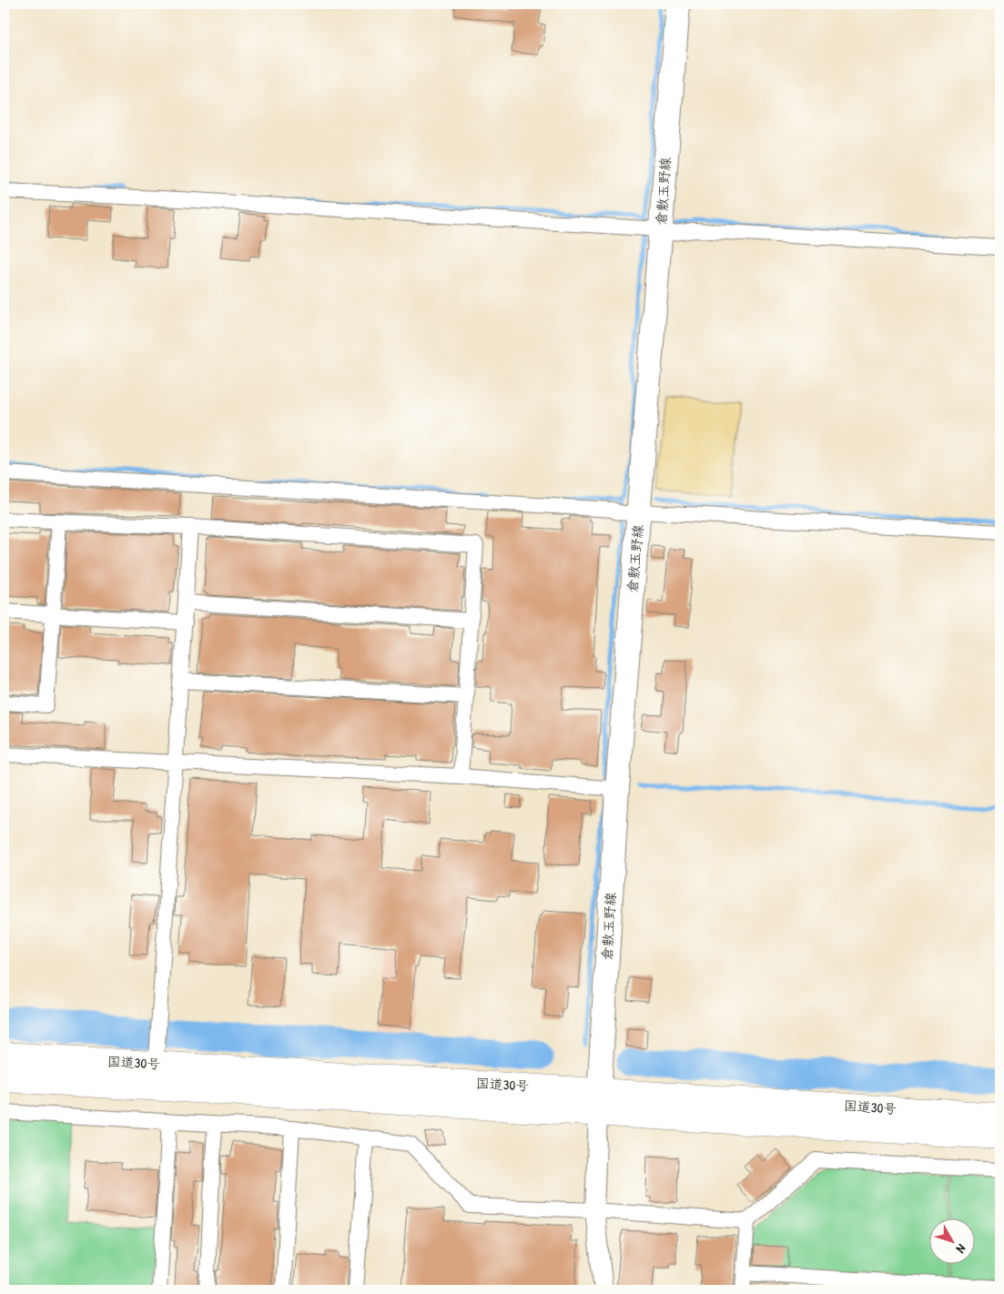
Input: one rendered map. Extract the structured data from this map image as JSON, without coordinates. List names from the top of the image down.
{
  "streets": {
    "highway": ["国道30号"],
    "main road": ["倉敷玉野線"]
  },
  "crossings": [
    ["倉敷玉野線", "国道30号"]
  ],
  "north": "bottom right"
}
